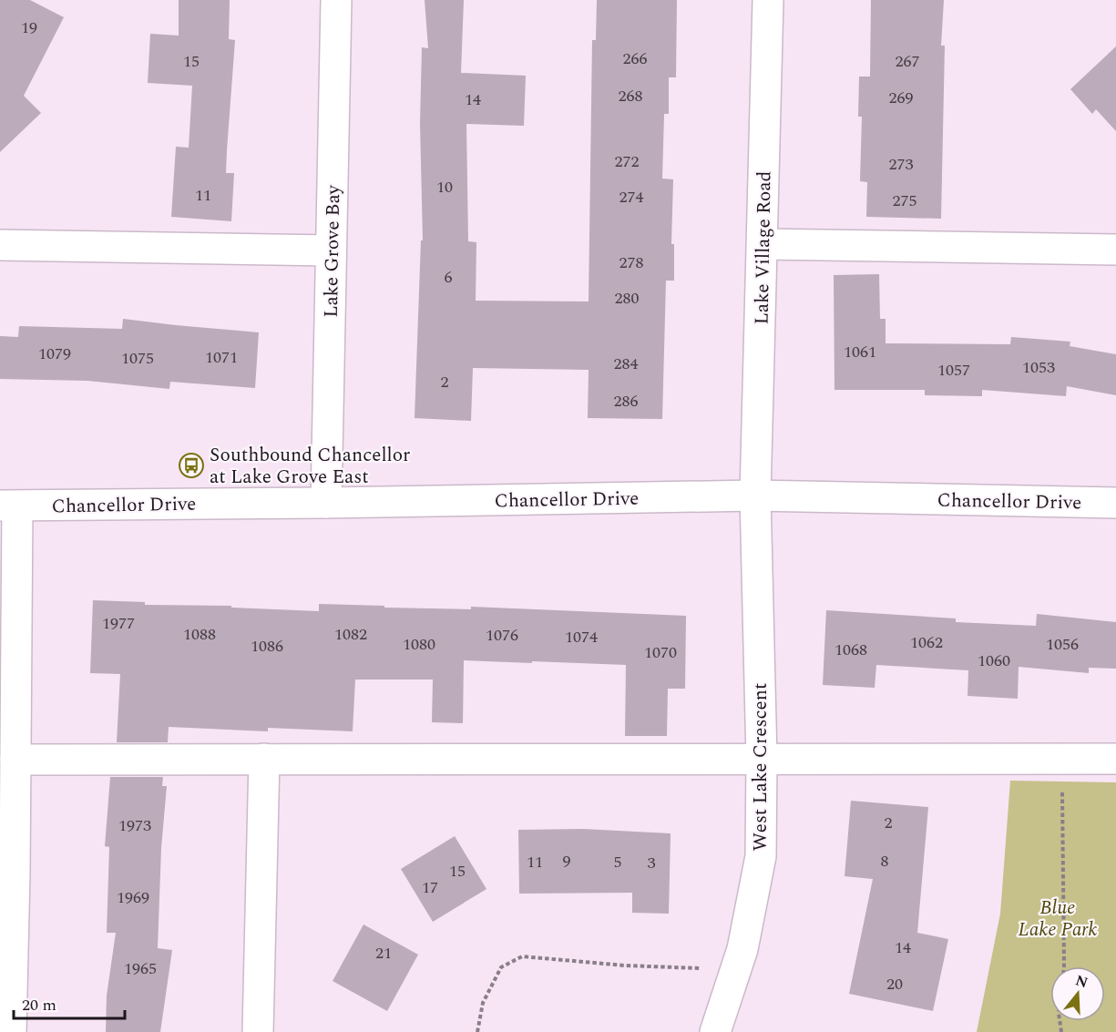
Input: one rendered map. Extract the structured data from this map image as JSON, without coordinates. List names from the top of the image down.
{
  "streets": {
    "street": [
      "Lake Village Road",
      "Lake Grove Bay",
      "Chancellor Drive",
      "West Lake Crescent"
    ]
  },
  "crossings": [
    ["Lake Village Road", "Chancellor Drive"],
    ["Lake Village Road", "West Lake Crescent"],
    ["Lake Grove Bay", "Chancellor Drive"],
    ["Chancellor Drive", "West Lake Crescent"]
  ],
  "parks": ["Blue Lake Park"],
  "places": {
    "bus stop": ["Southbound Chancellor at Lake Grove East"]
  },
  "house_numbers": [
    "19",
    "266",
    "15",
    "267",
    "268",
    "269",
    "14",
    "272",
    "273",
    "10",
    "11",
    "274",
    "275",
    "278",
    "6",
    "280",
    "1061",
    "1079",
    "1071",
    "1075",
    "284",
    "1053",
    "1057",
    "2",
    "286",
    "1977",
    "1088",
    "1082",
    "1076",
    "1074",
    "1062",
    "1080",
    "1056",
    "1086",
    "1068",
    "1070",
    "1060",
    "2",
    "1973",
    "9",
    "8",
    "11",
    "5",
    "3",
    "15",
    "17",
    "1969",
    "14",
    "21",
    "1965",
    "20"
  ],
  "scale_bar": "20 m",
  "north": "top"
}
